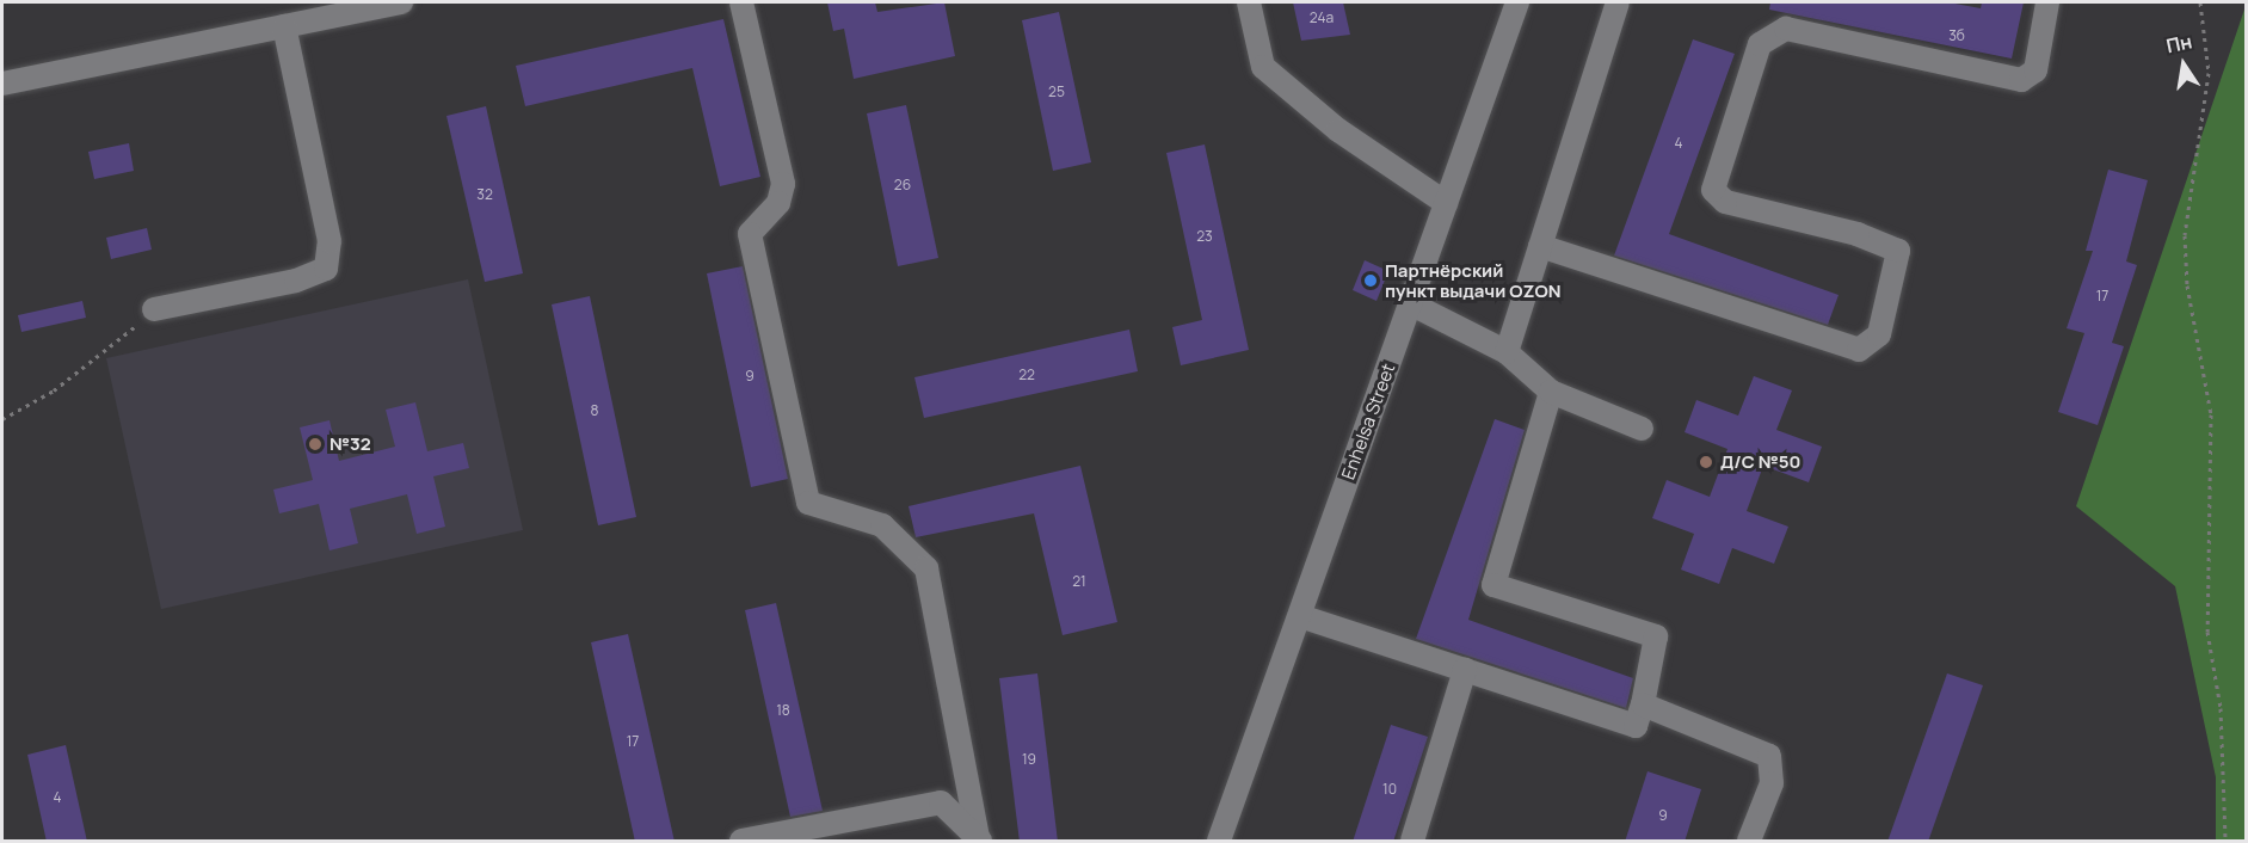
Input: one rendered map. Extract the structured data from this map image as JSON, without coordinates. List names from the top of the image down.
{
  "streets": {
    "street": ["Enhelsa Street"]
  },
  "places": ["Партнёрский пункт выдачи OZON", "№32", "Д/С №50"],
  "house_numbers": [
    "24а",
    "3б",
    "25",
    "4",
    "26",
    "32",
    "23",
    "17",
    "22",
    "9",
    "8",
    "21",
    "18",
    "17",
    "19",
    "10",
    "4",
    "9"
  ],
  "north": "top"
}
